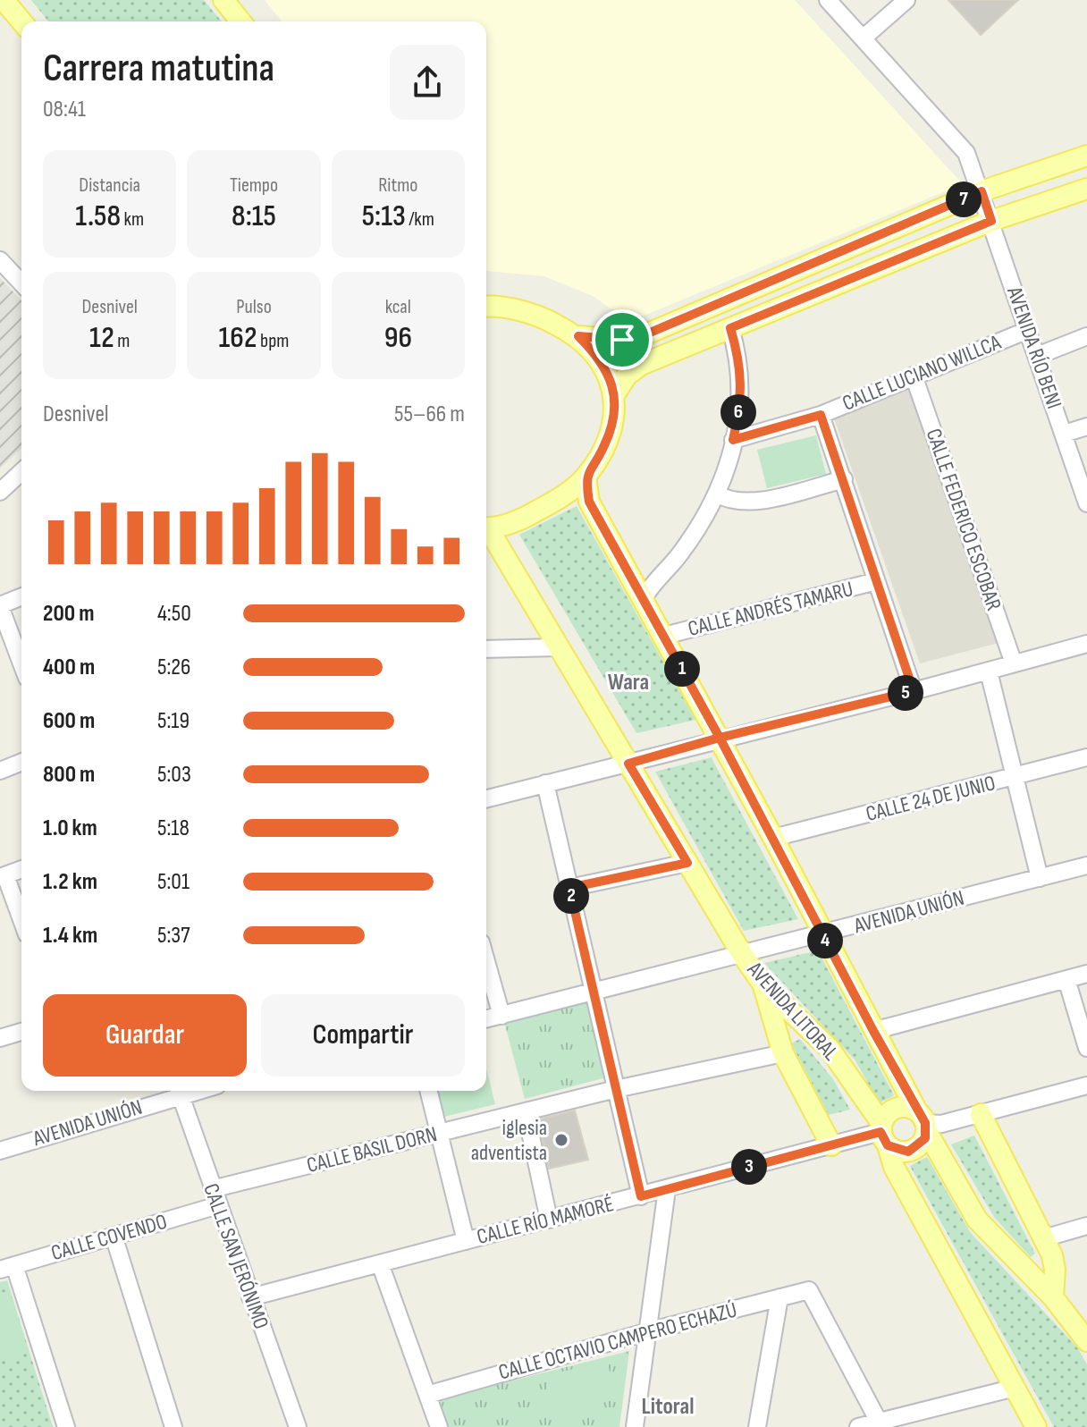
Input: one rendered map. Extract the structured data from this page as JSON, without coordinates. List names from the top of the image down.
{
  "streets": {
    "main road": ["AVENIDA LITORAL"],
    "street": [
      "AVENIDA RÍO BENI",
      "CALLE LUCIANO WILLCA",
      "CALLE FEDERICO ESCOBAR",
      "CALLE ANDRÉS TAMARU",
      "CALLE 24 DE JUNIO",
      "AVENIDA UNIÓN",
      "CALLE BASIL DORN",
      "CALLE RÍO MAMORÉ",
      "CALLE COVENDO",
      "CALLE SAN JERÓNIMO",
      "CALLE OCTAVIO CAMPERO ECHAZÚ"
    ]
  },
  "crossings": [
    ["AVENIDA RÍO BENI", "CALLE LUCIANO WILLCA"],
    ["CALLE LUCIANO WILLCA", "CALLE FEDERICO ESCOBAR"],
    ["AVENIDA UNIÓN", "AVENIDA LITORAL"],
    ["AVENIDA LITORAL", "CALLE RÍO MAMORÉ"],
    ["CALLE BASIL DORN", "CALLE SAN JERÓNIMO"],
    ["CALLE RÍO MAMORÉ", "CALLE SAN JERÓNIMO"],
    ["CALLE COVENDO", "CALLE SAN JERÓNIMO"]
  ],
  "districts": ["Wara", "Litoral"],
  "places": ["iglesia adventista"],
  "page": {
    "heading": ["Carrera matutina", "08:41"],
    "stats": [
      ["Distancia", "1.58 km"],
      ["Tiempo", "8:15"],
      ["Ritmo", "5:13 /km"],
      ["Desnivel", "12 m"],
      ["Pulso", "162 bpm"],
      ["kcal", "96"]
    ],
    "pins": [
      "7",
      "6",
      "1",
      "5",
      "2",
      "4",
      "3"
    ],
    "chart": ["Desnivel", "55–66 m"],
    "list": [
      {
        "name": "200 m",
        "note": "4:50"
      },
      {
        "name": "400 m",
        "note": "5:26"
      },
      {
        "name": "600 m",
        "note": "5:19"
      },
      {
        "name": "800 m",
        "note": "5:03"
      },
      {
        "name": "1.0 km",
        "note": "5:18"
      },
      {
        "name": "1.2 km",
        "note": "5:01"
      },
      {
        "name": "1.4 km",
        "note": "5:37"
      }
    ],
    "buttons": ["Guardar", "Compartir"]
  }
}
